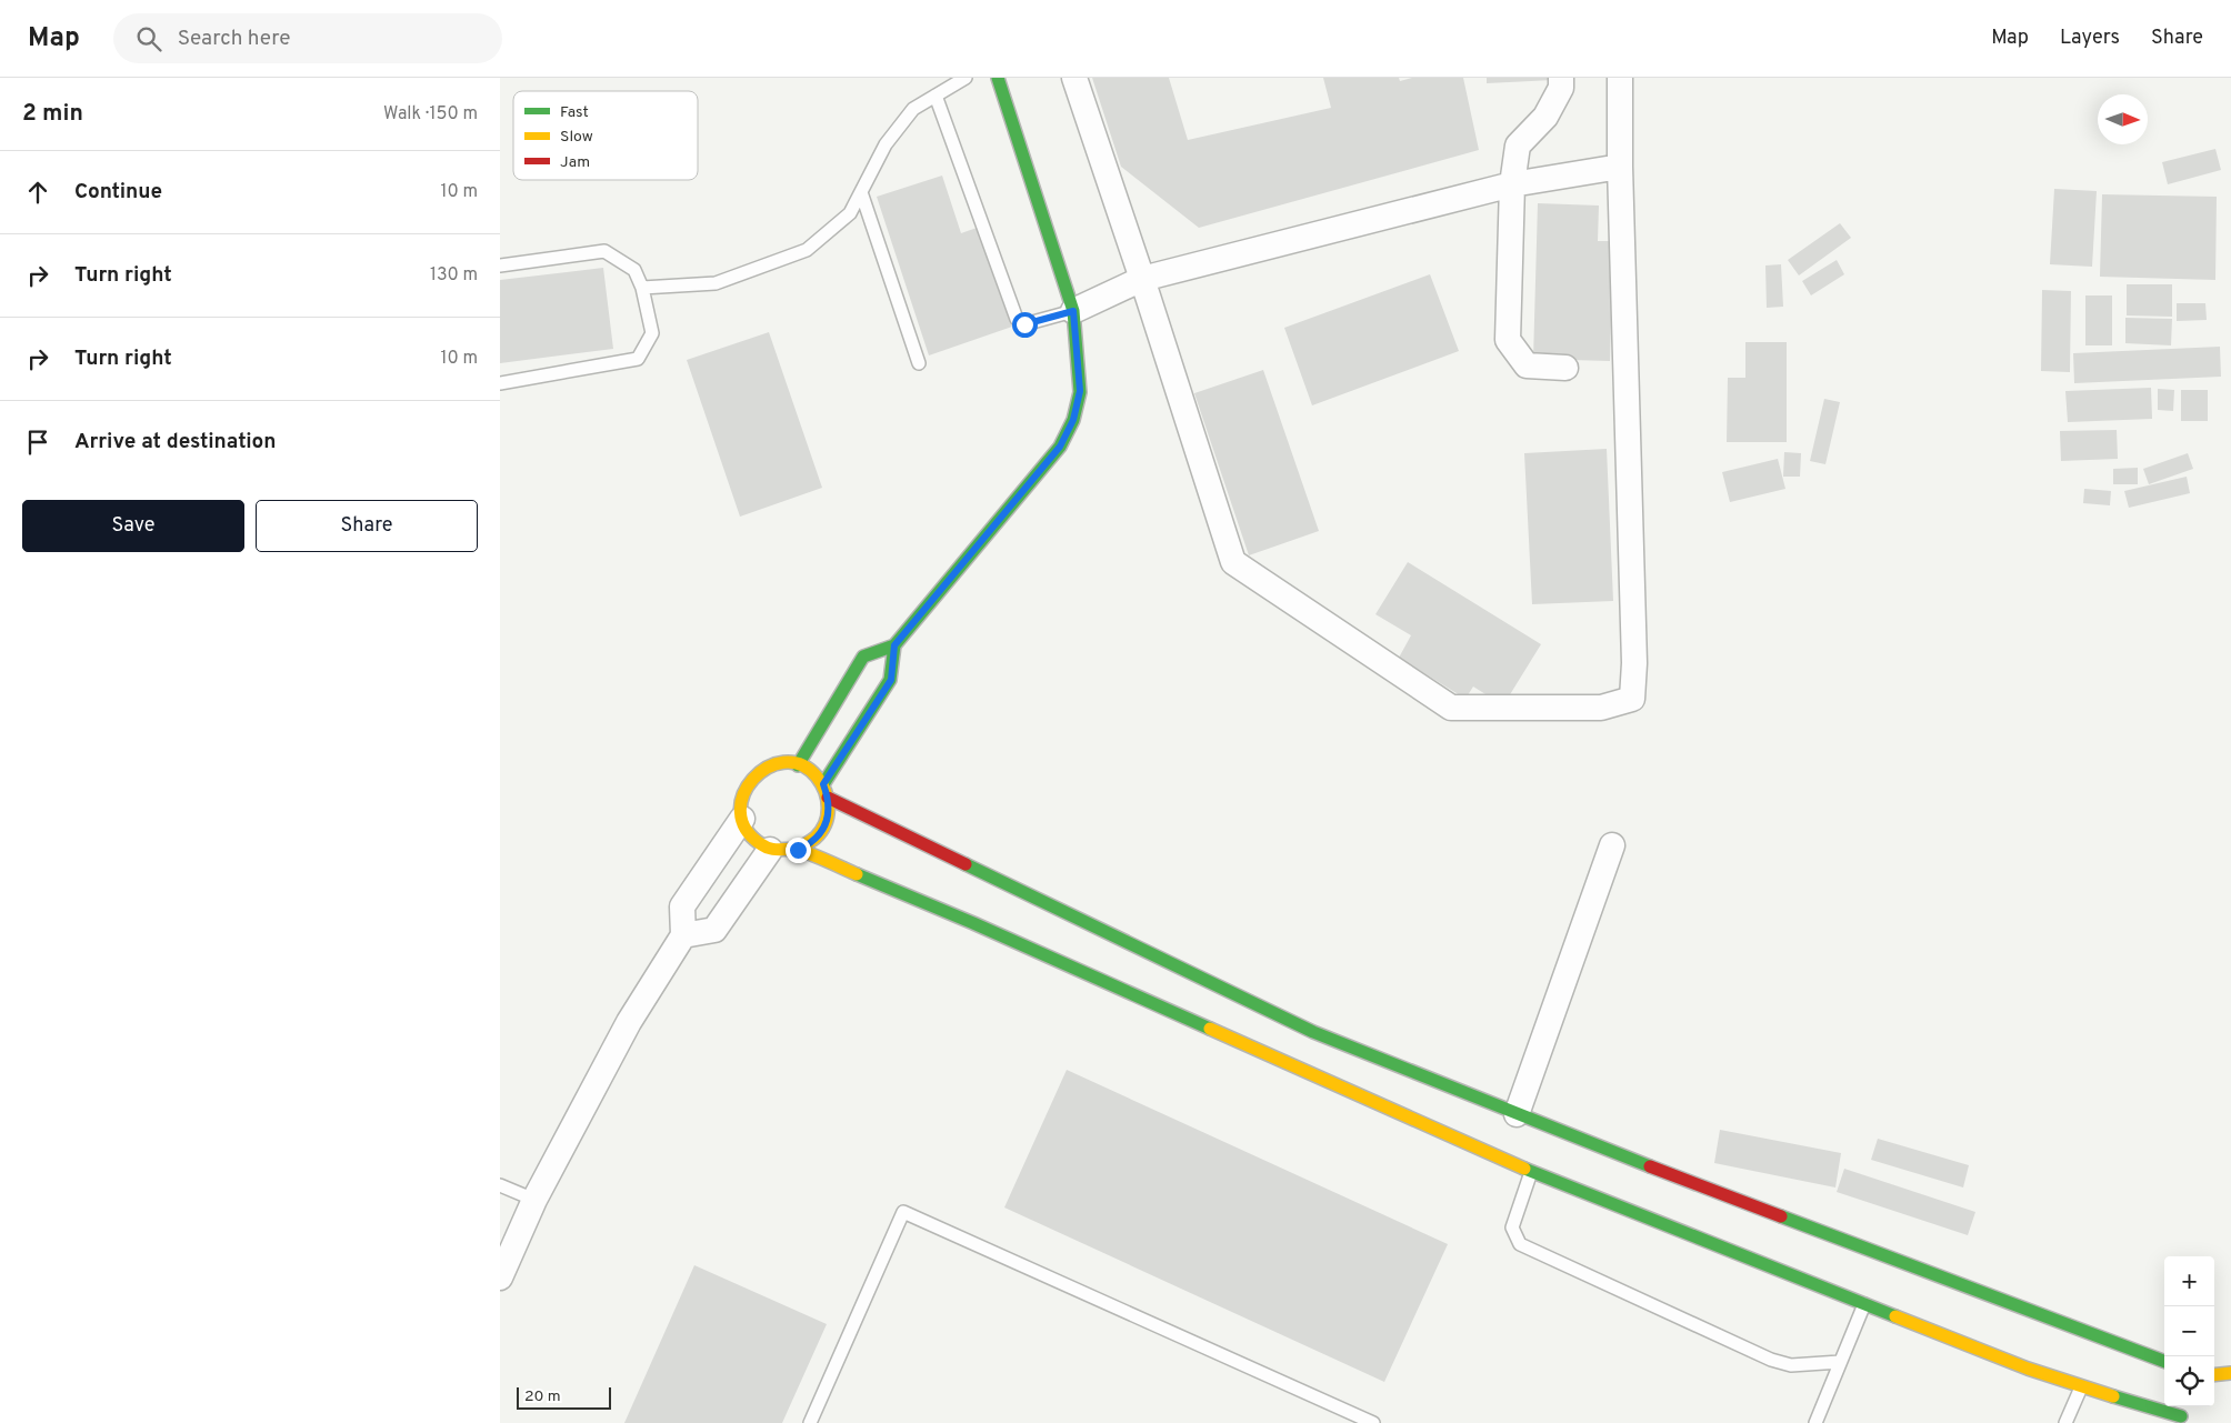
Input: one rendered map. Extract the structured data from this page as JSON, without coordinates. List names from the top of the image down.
{
  "legend": ["Fast", "Slow", "Jam"],
  "scale_bar": "20 m",
  "north": "right",
  "page": {
    "header": "Map",
    "search": "Search here",
    "nav": ["Map", "Layers", "Share"],
    "heading": ["2 min", "Walk · 150 m"],
    "list": [
      ["Continue", "10 m"],
      ["Turn right", "130 m"],
      ["Turn right", "10 m"],
      "Arrive at destination"
    ],
    "buttons": ["Save", "Share"],
    "map_buttons": ["+", "−"],
    "scale": "20 m"
  }
}
